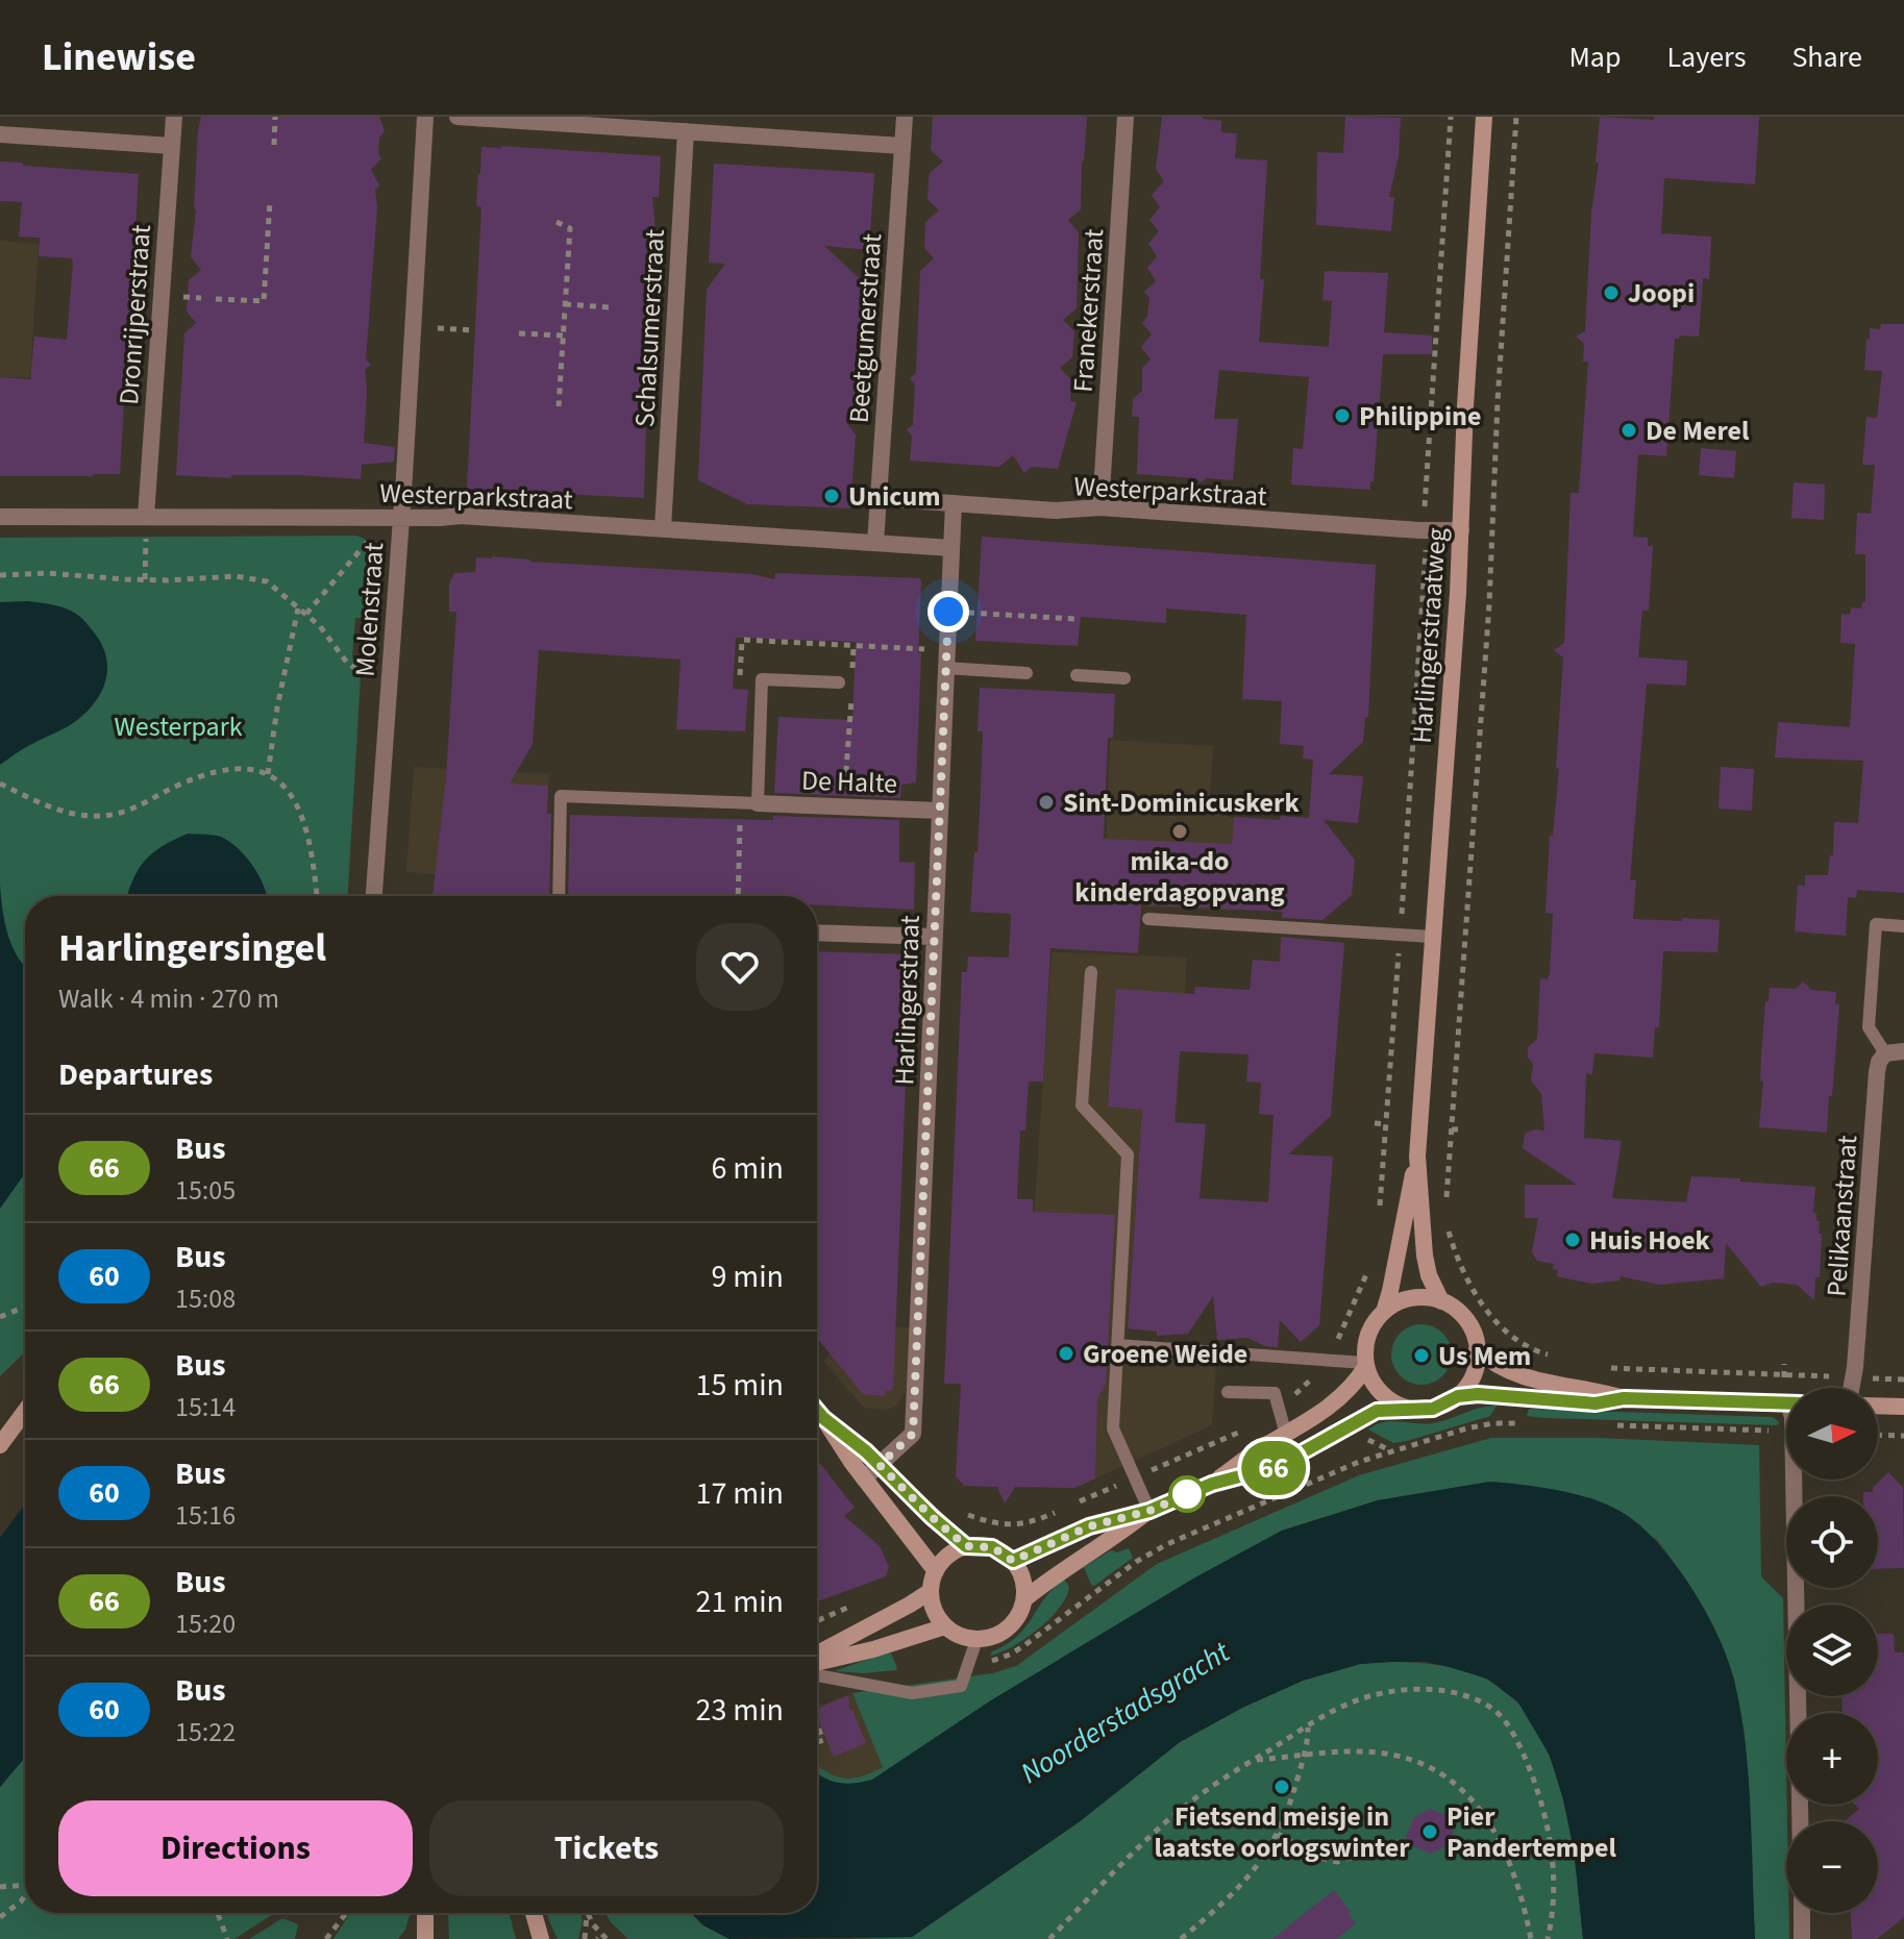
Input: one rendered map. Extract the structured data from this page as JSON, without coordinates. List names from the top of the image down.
{
  "streets": {
    "main road": ["Harlingerstraatweg"],
    "street": [
      "Franekerstraat",
      "Dronrijperstraat",
      "Schalsumerstraat",
      "Beetgumerstraat",
      "Westerparkstraat",
      "Molenstraat",
      "De Halte",
      "Harlingerstraat",
      "Pelikaanstraat"
    ]
  },
  "crossings": [
    ["Franekerstraat", "Westerparkstraat"],
    ["Dronrijperstraat", "Westerparkstraat"],
    ["Schalsumerstraat", "Westerparkstraat"],
    ["Beetgumerstraat", "Westerparkstraat"],
    ["Westerparkstraat", "Molenstraat"],
    ["Westerparkstraat", "Harlingerstraatweg"],
    ["Westerparkstraat", "Harlingerstraat"],
    ["De Halte", "Harlingerstraat"]
  ],
  "water": ["Noorderstadsgracht"],
  "parks": ["Westerpark"],
  "places": [
    "Joopi",
    "Philippine",
    "De Merel",
    "Unicum",
    "Sint-Dominicuskerk",
    "mika-do kinderdagopvang",
    "Huis Hoek",
    "Groene Weide",
    "Us Mem",
    "Fietsend meisje in laatste oorlogswinter",
    "Pier Pandertempel"
  ],
  "lines": ["bus line 66"],
  "north": "right",
  "page": {
    "header": "Linewise",
    "nav": ["Map", "Layers", "Share"],
    "on_map": "66",
    "heading": [
      ["Harlingersingel", "Walk · 4 min · 270 m"],
      "Departures"
    ],
    "list": [
      {
        "mark": "66",
        "name": "Bus",
        "note": "15:05",
        "value": "6 min"
      },
      {
        "mark": "60",
        "name": "Bus",
        "note": "15:08",
        "value": "9 min"
      },
      {
        "mark": "66",
        "name": "Bus",
        "note": "15:14",
        "value": "15 min"
      },
      {
        "mark": "60",
        "name": "Bus",
        "note": "15:16",
        "value": "17 min"
      },
      {
        "mark": "66",
        "name": "Bus",
        "note": "15:20",
        "value": "21 min"
      },
      {
        "mark": "60",
        "name": "Bus",
        "note": "15:22",
        "value": "23 min"
      }
    ],
    "map_buttons": ["+", "−"],
    "buttons": ["Directions", "Tickets"]
  }
}
